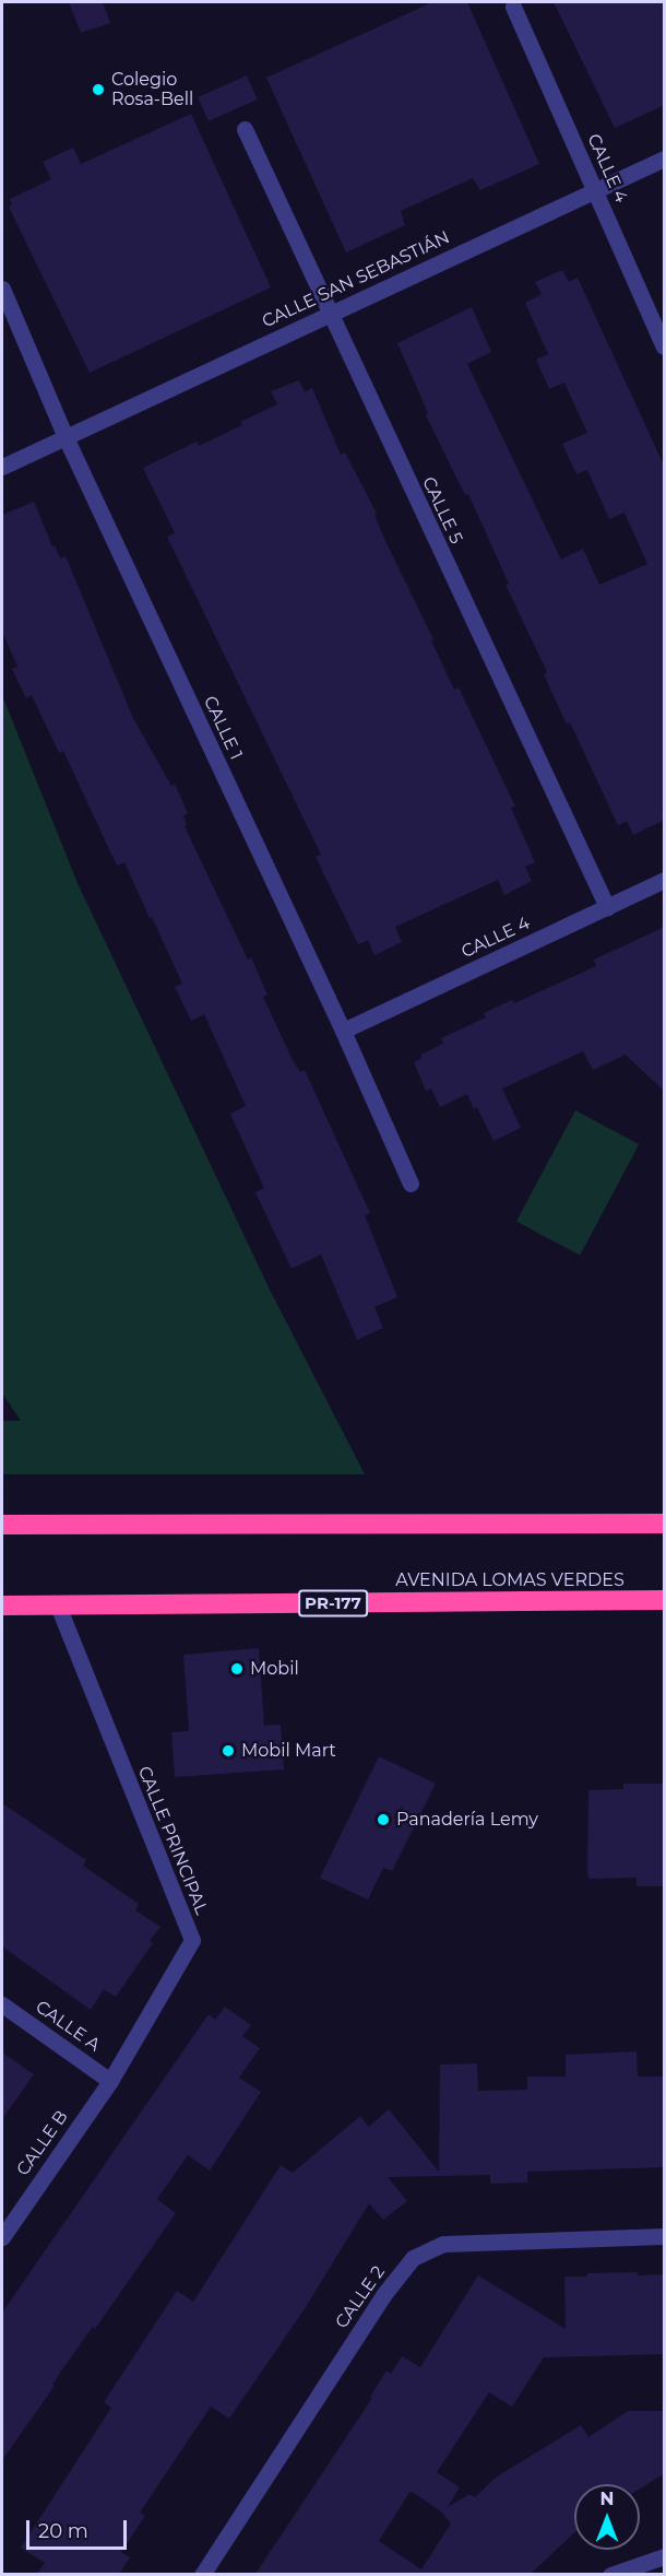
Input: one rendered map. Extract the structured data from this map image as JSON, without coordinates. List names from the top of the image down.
{
  "streets": {
    "highway": ["AVENIDA LOMAS VERDES", "PR-177"],
    "street": [
      "CALLE 4",
      "CALLE SAN SEBASTIÁN",
      "CALLE 5",
      "CALLE 1",
      "CALLE PRINCIPAL",
      "CALLE A",
      "CALLE B",
      "CALLE 2"
    ]
  },
  "crossings": [
    ["CALLE 4", "CALLE SAN SEBASTIÁN"],
    ["CALLE 4", "CALLE 5"],
    ["CALLE 4", "CALLE 1"],
    ["CALLE SAN SEBASTIÁN", "CALLE 5"],
    ["CALLE SAN SEBASTIÁN", "CALLE 1"],
    ["AVENIDA LOMAS VERDES", "CALLE PRINCIPAL"],
    ["CALLE PRINCIPAL", "CALLE A"],
    ["CALLE PRINCIPAL", "CALLE B"]
  ],
  "places": [
    "Colegio Rosa-Bell",
    "Mobil",
    "Mobil Mart",
    "Panadería Lemy"
  ],
  "scale_bar": "20 m",
  "north": "top"
}
